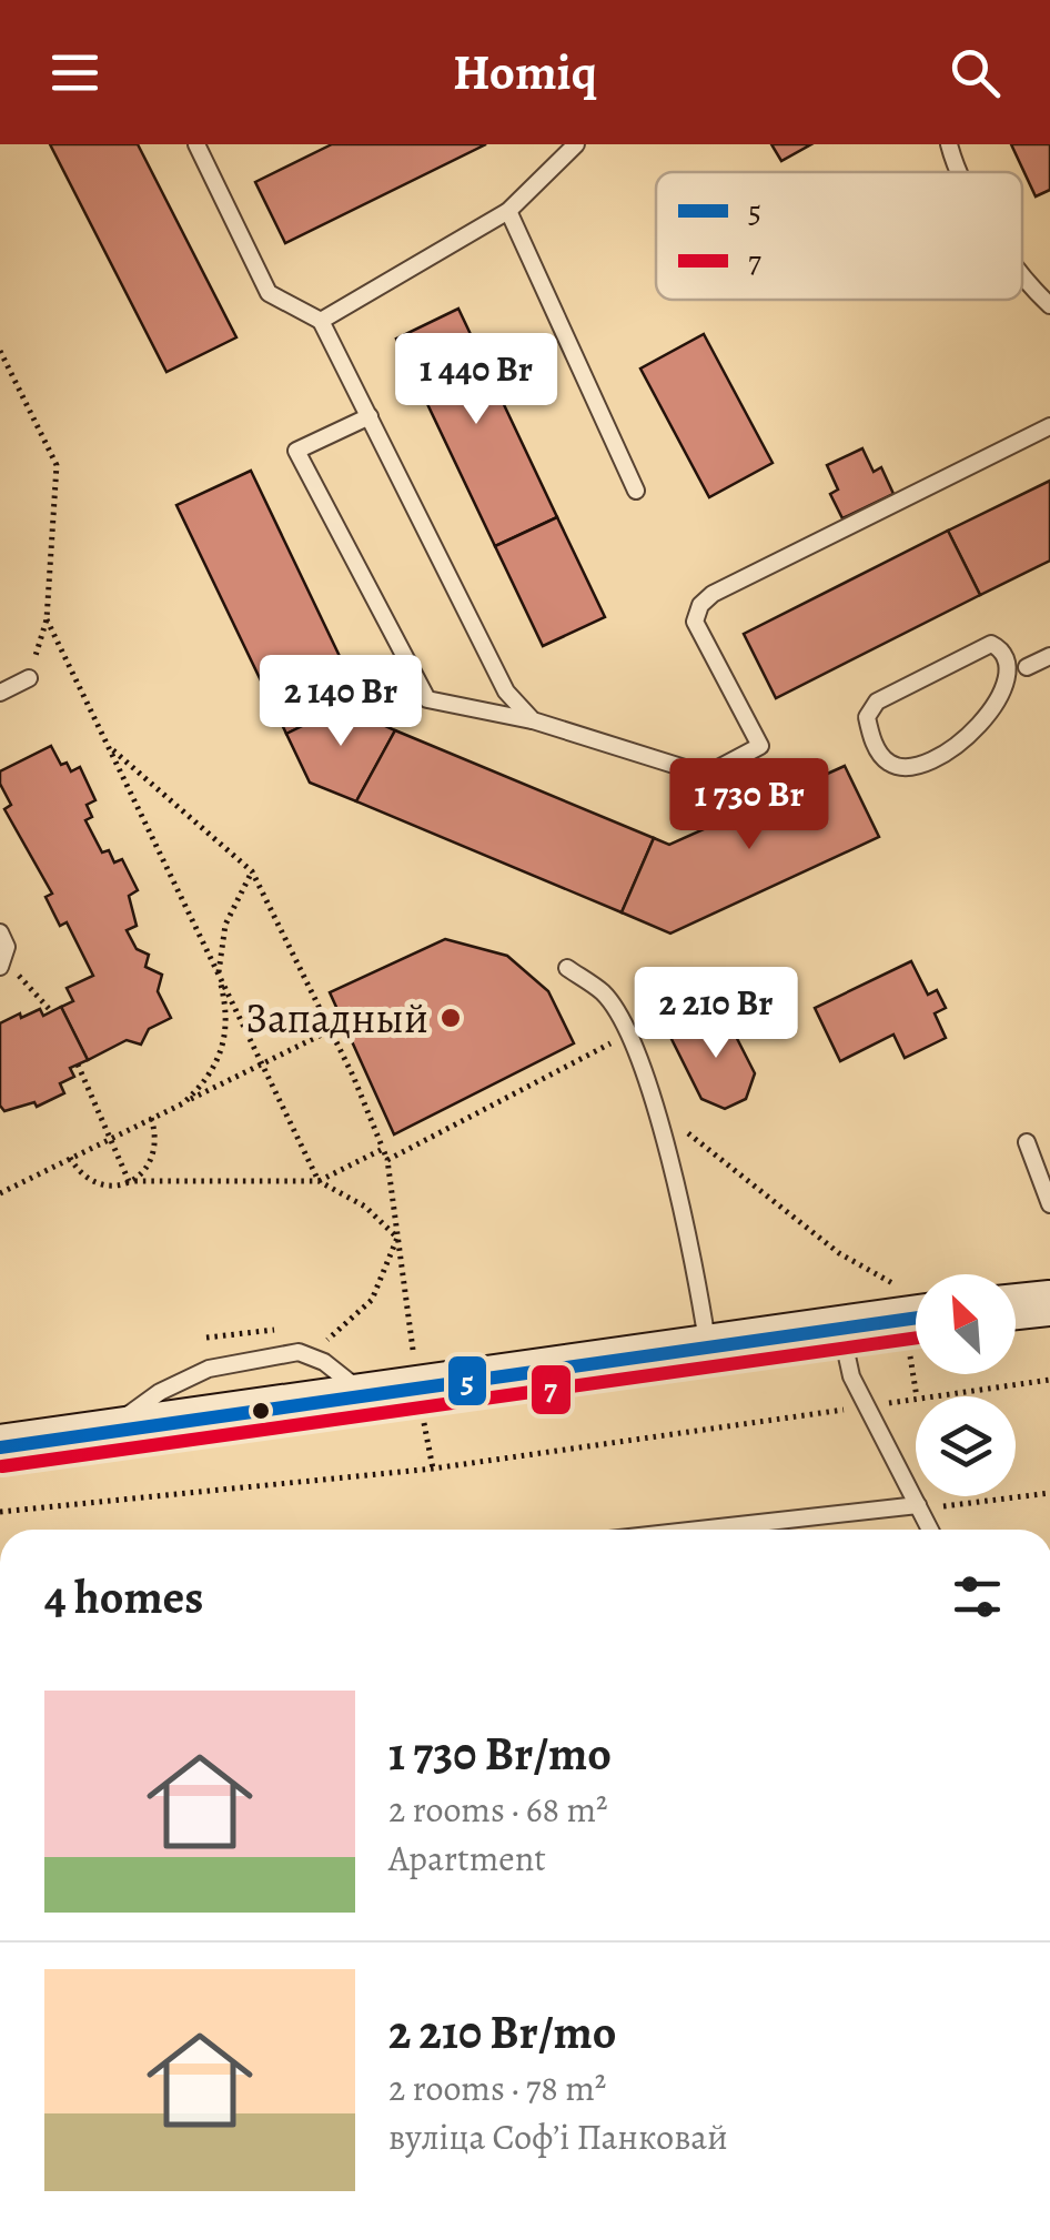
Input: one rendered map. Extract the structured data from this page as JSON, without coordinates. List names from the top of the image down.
{
  "places": ["Западный"],
  "lines": ["transit line 5", "transit line 7"],
  "legend": ["5", "7"],
  "north": "top left",
  "page": {
    "header": "Homiq",
    "price": [
      "1 440 Br",
      "2 140 Br",
      "1 730 Br",
      "2 210 Br"
    ],
    "heading": "4 homes",
    "list": [
      {
        "name": "1 730 Br/mo",
        "note": "2 rooms · 68 m² · Apartment"
      },
      {
        "name": "2 210 Br/mo",
        "note": "2 rooms · 78 m² · вуліца Софʼі Панковай"
      }
    ]
  }
}
